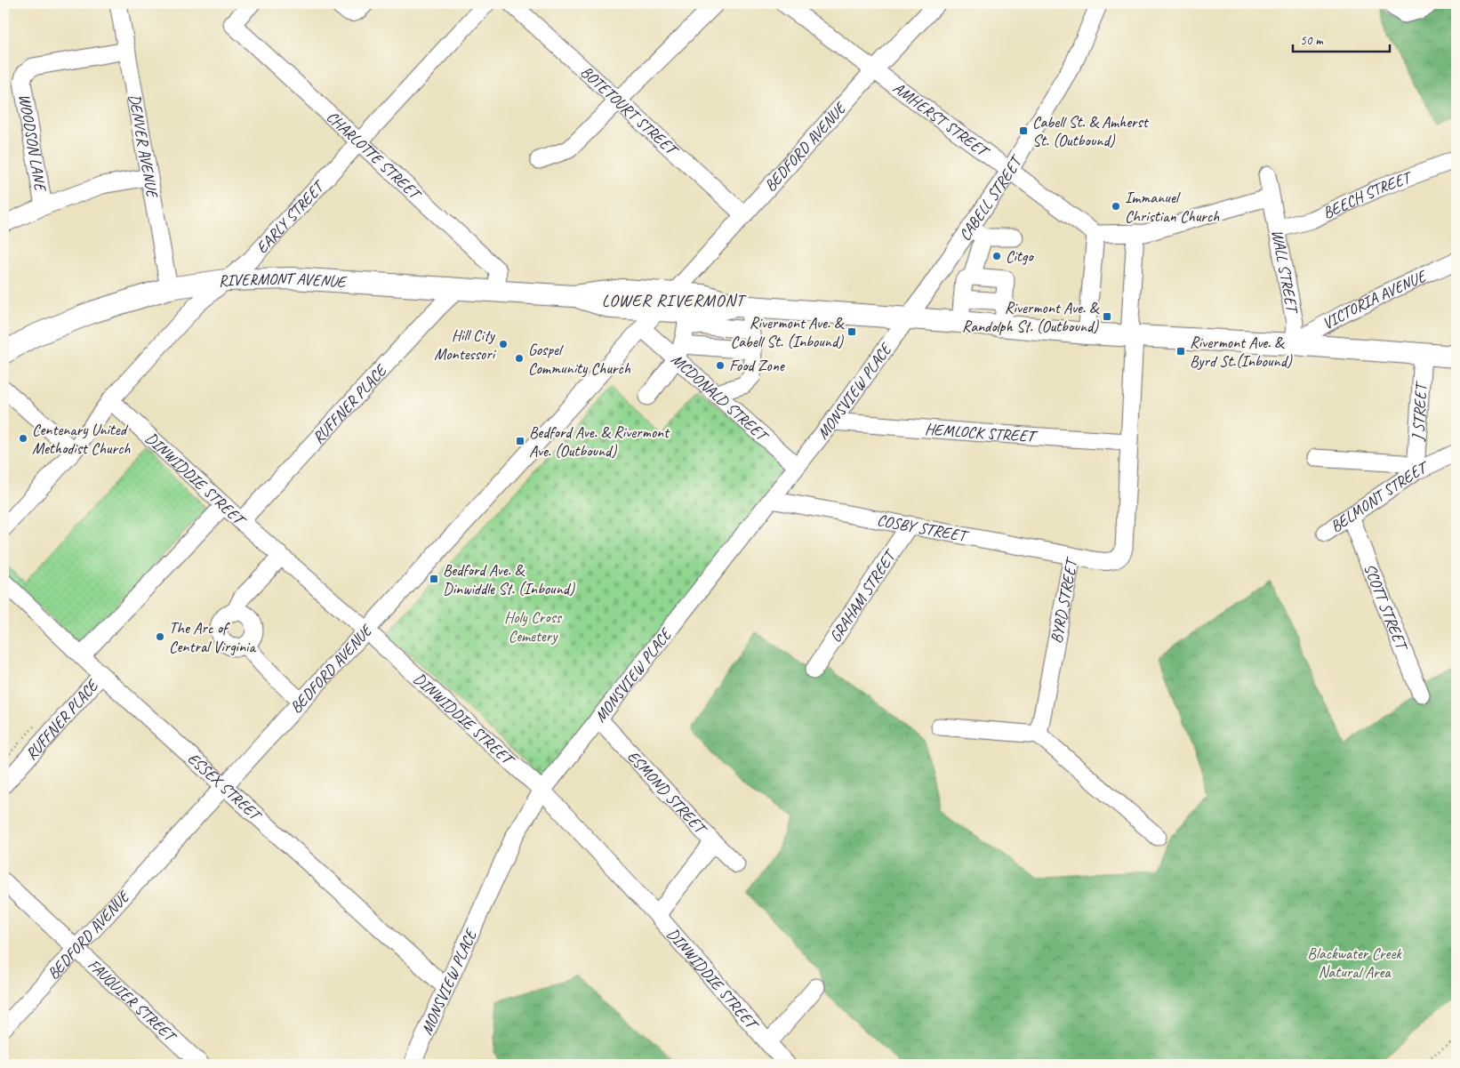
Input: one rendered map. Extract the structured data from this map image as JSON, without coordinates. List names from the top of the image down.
{
  "streets": {
    "main road": ["RIVERMONT AVENUE"],
    "street": [
      "BOTETOURT STREET",
      "AMHERST STREET",
      "WOODSON LANE",
      "DENVER AVENUE",
      "BEDFORD AVENUE",
      "CHARLOTTE STREET",
      "BEECH STREET",
      "CABELL STREET",
      "EARLY STREET",
      "WALL STREET",
      "VICTORIA AVENUE",
      "MONSVIEW PLACE",
      "MCDONALD STREET",
      "RUFFNER PLACE",
      "J STREET",
      "HEMLOCK STREET",
      "DINWIDDIE STREET",
      "BELMONT STREET",
      "COSBY STREET",
      "GRAHAM STREET",
      "BYRD STREET",
      "SCOTT STREET",
      "ESSEX STREET",
      "ESMOND STREET",
      "FAUQUIER STREET"
    ]
  },
  "crossings": [
    ["BOTETOURT STREET", "BEDFORD AVENUE"],
    ["AMHERST STREET", "BEDFORD AVENUE"],
    ["AMHERST STREET", "CABELL STREET"],
    ["WOODSON LANE", "DENVER AVENUE"],
    ["DENVER AVENUE", "RIVERMONT AVENUE"],
    ["BEDFORD AVENUE", "RIVERMONT AVENUE"],
    ["BEDFORD AVENUE", "MCDONALD STREET"],
    ["BEDFORD AVENUE", "DINWIDDIE STREET"],
    ["BEDFORD AVENUE", "ESSEX STREET"],
    ["BEDFORD AVENUE", "FAUQUIER STREET"],
    ["CHARLOTTE STREET", "EARLY STREET"],
    ["CHARLOTTE STREET", "RIVERMONT AVENUE"],
    ["BEECH STREET", "WALL STREET"],
    ["CABELL STREET", "RIVERMONT AVENUE"],
    ["CABELL STREET", "MONSVIEW PLACE"],
    ["EARLY STREET", "RIVERMONT AVENUE"],
    ["EARLY STREET", "DINWIDDIE STREET"],
    ["WALL STREET", "RIVERMONT AVENUE"],
    ["WALL STREET", "VICTORIA AVENUE"],
    ["RIVERMONT AVENUE", "VICTORIA AVENUE"],
    ["RIVERMONT AVENUE", "MONSVIEW PLACE"],
    ["RIVERMONT AVENUE", "RUFFNER PLACE"],
    ["RIVERMONT AVENUE", "J STREET"],
    ["RIVERMONT AVENUE", "BYRD STREET"],
    ["MONSVIEW PLACE", "MCDONALD STREET"],
    ["MONSVIEW PLACE", "HEMLOCK STREET"],
    ["MONSVIEW PLACE", "DINWIDDIE STREET"],
    ["MONSVIEW PLACE", "COSBY STREET"],
    ["MONSVIEW PLACE", "ESSEX STREET"],
    ["MONSVIEW PLACE", "ESMOND STREET"],
    ["RUFFNER PLACE", "DINWIDDIE STREET"],
    ["RUFFNER PLACE", "ESSEX STREET"],
    ["J STREET", "BELMONT STREET"],
    ["HEMLOCK STREET", "BYRD STREET"],
    ["BELMONT STREET", "SCOTT STREET"],
    ["COSBY STREET", "GRAHAM STREET"],
    ["COSBY STREET", "BYRD STREET"]
  ],
  "districts": ["LOWER RIVERMONT"],
  "parks": ["Holy Cross Cemetery", "Blackwater Creek Natural Area"],
  "places": {
    "transit": [
      "Cabell St. & Amherst St. (Outbound)",
      "Rivermont Ave. & Randolph St. (Outbound)",
      "Rivermont Ave. & Cabell St. (Inbound)",
      "Rivermont Ave. & Byrd St.(Inbound)",
      "Bedford Ave. & Rivermont Ave. (Outbound)",
      "Bedford Ave. & Dinwiddle St. (Inbound)"
    ],
    "other": [
      "Immanuel Christian Church",
      "Citgo",
      "Hill City Montessori",
      "Gospel Community Church",
      "Food Zone",
      "Centenary United Methodist Church",
      "The Arc of Central Virginia"
    ]
  },
  "scale_bar": "50 m"
}
